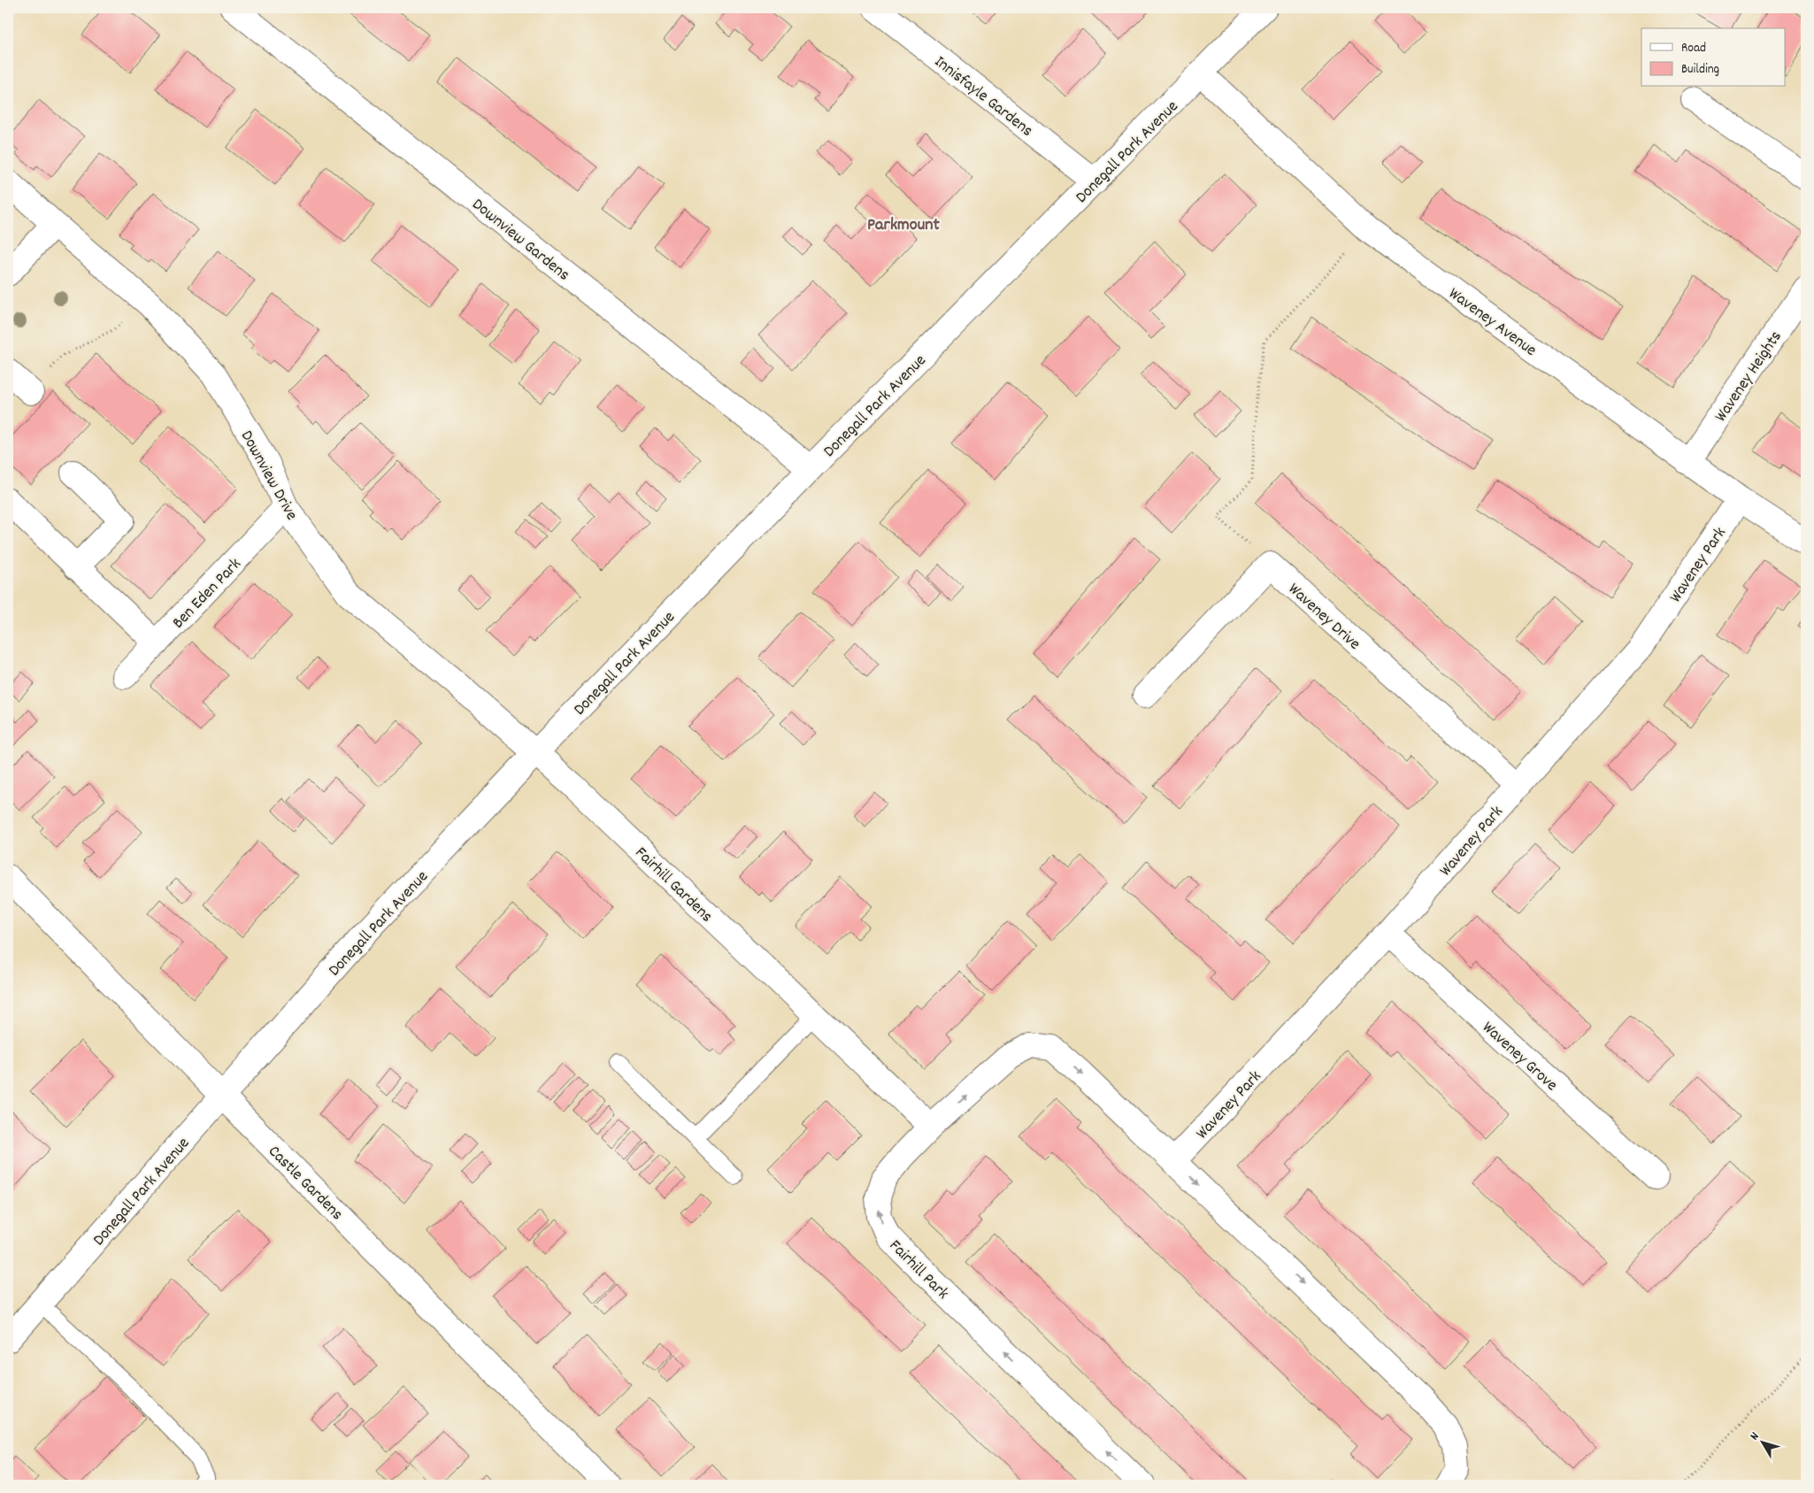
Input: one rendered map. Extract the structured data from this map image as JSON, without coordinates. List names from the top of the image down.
{
  "streets": {
    "street": [
      "Innisfayle Gardens",
      "Donegall Park Avenue",
      "Downview Gardens",
      "Waveney Avenue",
      "Waveney Heights",
      "Downview Drive",
      "Waveney Park",
      "Ben Eden Park",
      "Waveney Drive",
      "Fairhill Gardens",
      "Waveney Grove",
      "Castle Gardens",
      "Fairhill Park"
    ]
  },
  "crossings": [
    ["Innisfayle Gardens", "Donegall Park Avenue"],
    ["Donegall Park Avenue", "Downview Gardens"],
    ["Donegall Park Avenue", "Waveney Avenue"],
    ["Donegall Park Avenue", "Downview Drive"],
    ["Donegall Park Avenue", "Fairhill Gardens"],
    ["Donegall Park Avenue", "Castle Gardens"],
    ["Waveney Avenue", "Waveney Heights"],
    ["Waveney Avenue", "Waveney Park"],
    ["Downview Drive", "Ben Eden Park"],
    ["Downview Drive", "Fairhill Gardens"],
    ["Waveney Park", "Waveney Drive"],
    ["Waveney Park", "Waveney Grove"],
    ["Waveney Park", "Fairhill Park"]
  ],
  "districts": ["Parkmount"],
  "legend": ["Road", "Building"],
  "north": "top left"
}
